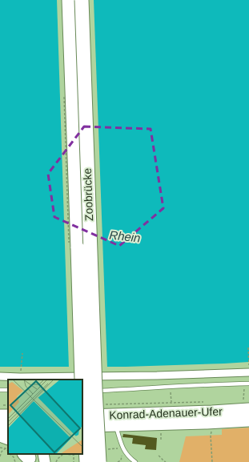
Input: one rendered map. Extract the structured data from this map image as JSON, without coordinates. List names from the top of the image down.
{
  "streets": {
    "highway": ["Zoobrücke"],
    "main road": ["Konrad-Adenauer-Ufer"]
  },
  "water": ["Rhein"]
}
